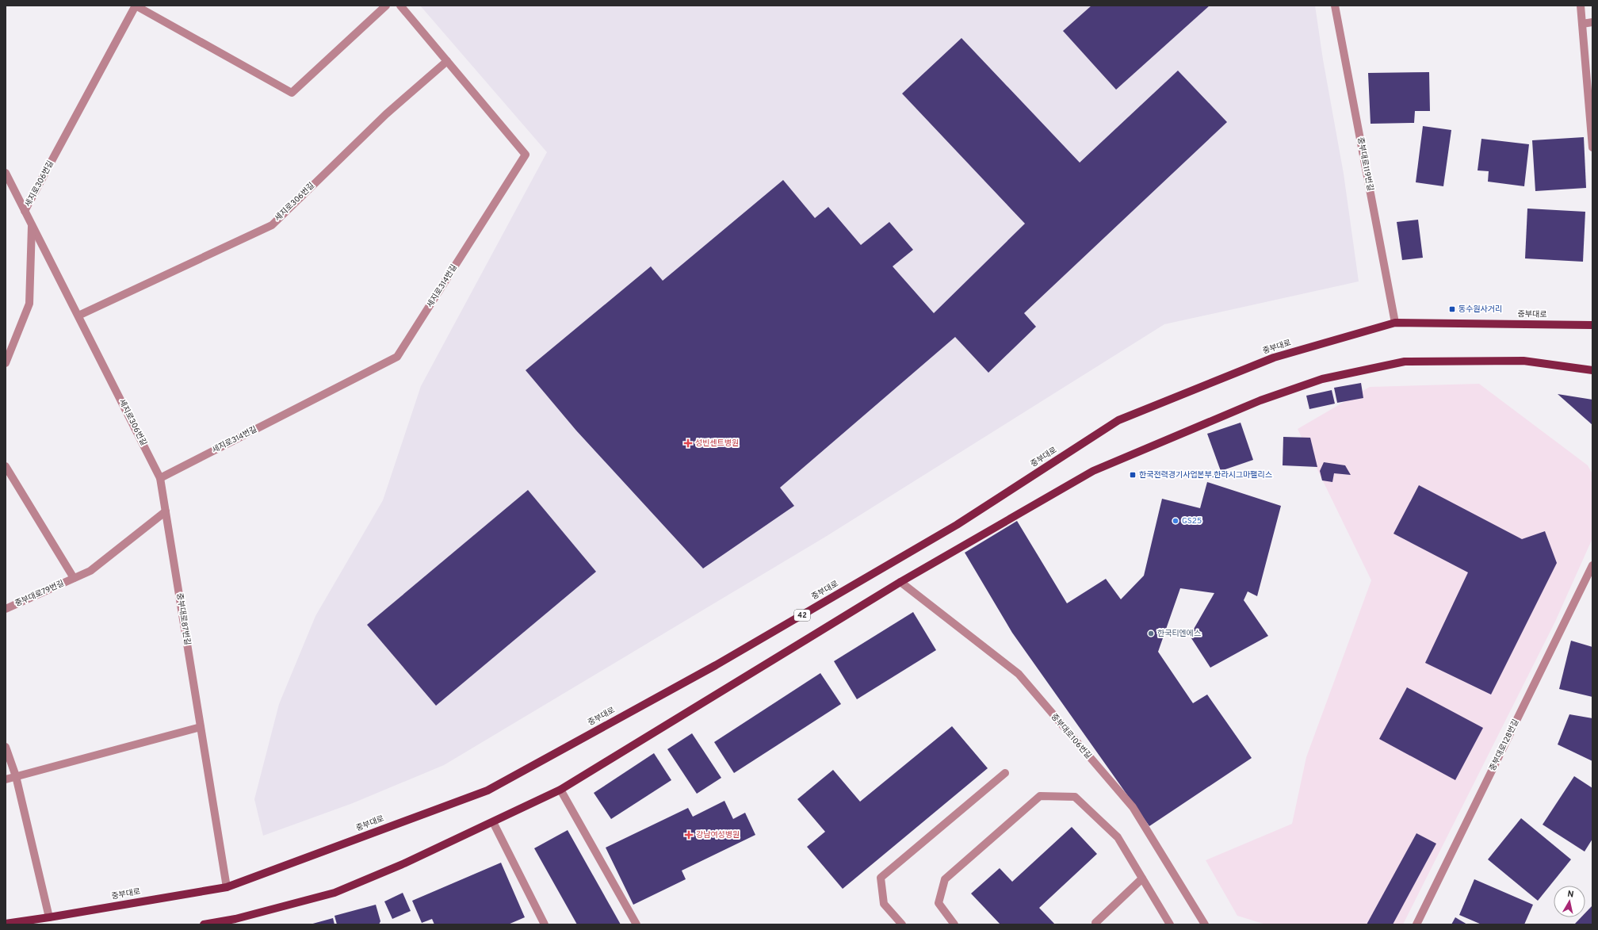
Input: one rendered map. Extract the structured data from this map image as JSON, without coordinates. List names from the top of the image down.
{
  "streets": {
    "main road": ["중부대로", "42"],
    "street": [
      "중부대로119번길",
      "세지로306번길",
      "세지로314번길",
      "중부대로79번길",
      "중부대로87번길",
      "중부대로106번길",
      "중부대로128번길"
    ]
  },
  "crossings": [
    ["중부대로119번길", "중부대로"],
    ["세지로306번길", "세지로314번길"],
    ["세지로306번길", "중부대로87번길"],
    ["세지로314번길", "중부대로87번길"],
    ["중부대로", "중부대로87번길"]
  ],
  "places": {
    "transit": ["동수원사거리", "한국전력경기사업본부.한라시그마팰리스"],
    "health": ["성빈센트병원", "강남여성병원"],
    "other": ["GS25", "한국티엔에스"]
  },
  "north": "top"
}
